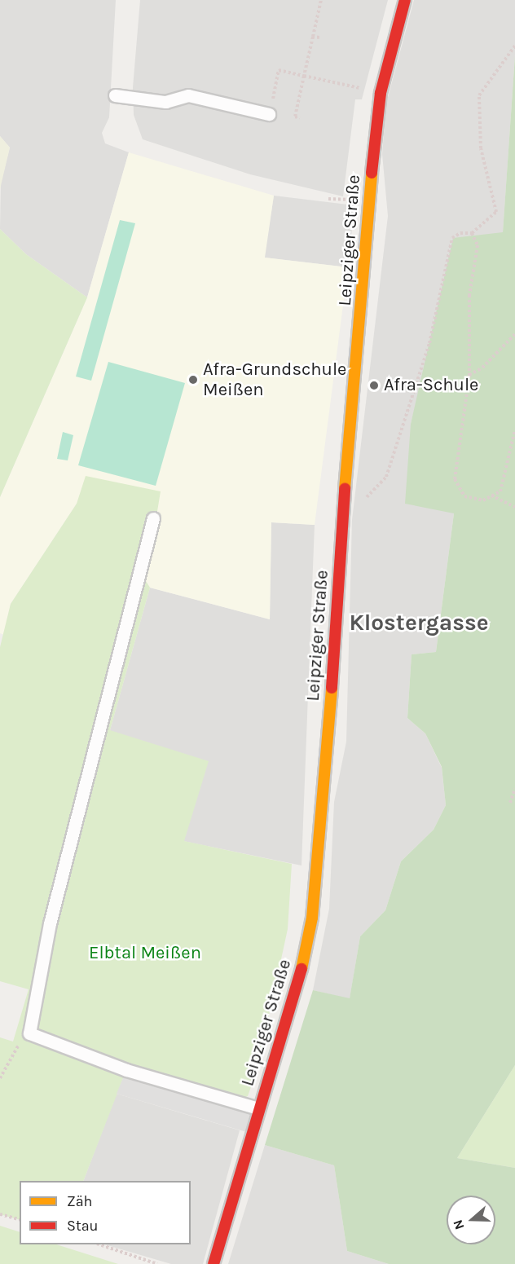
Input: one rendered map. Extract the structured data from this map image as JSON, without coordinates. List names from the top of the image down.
{
  "streets": {
    "street": ["Leipziger Straße"]
  },
  "districts": ["Klostergasse"],
  "parks": ["Elbtal Meißen"],
  "places": ["Afra-Grundschule Meißen", "Afra-Schule"],
  "legend": ["Zäh", "Stau"],
  "north": "left"
}
